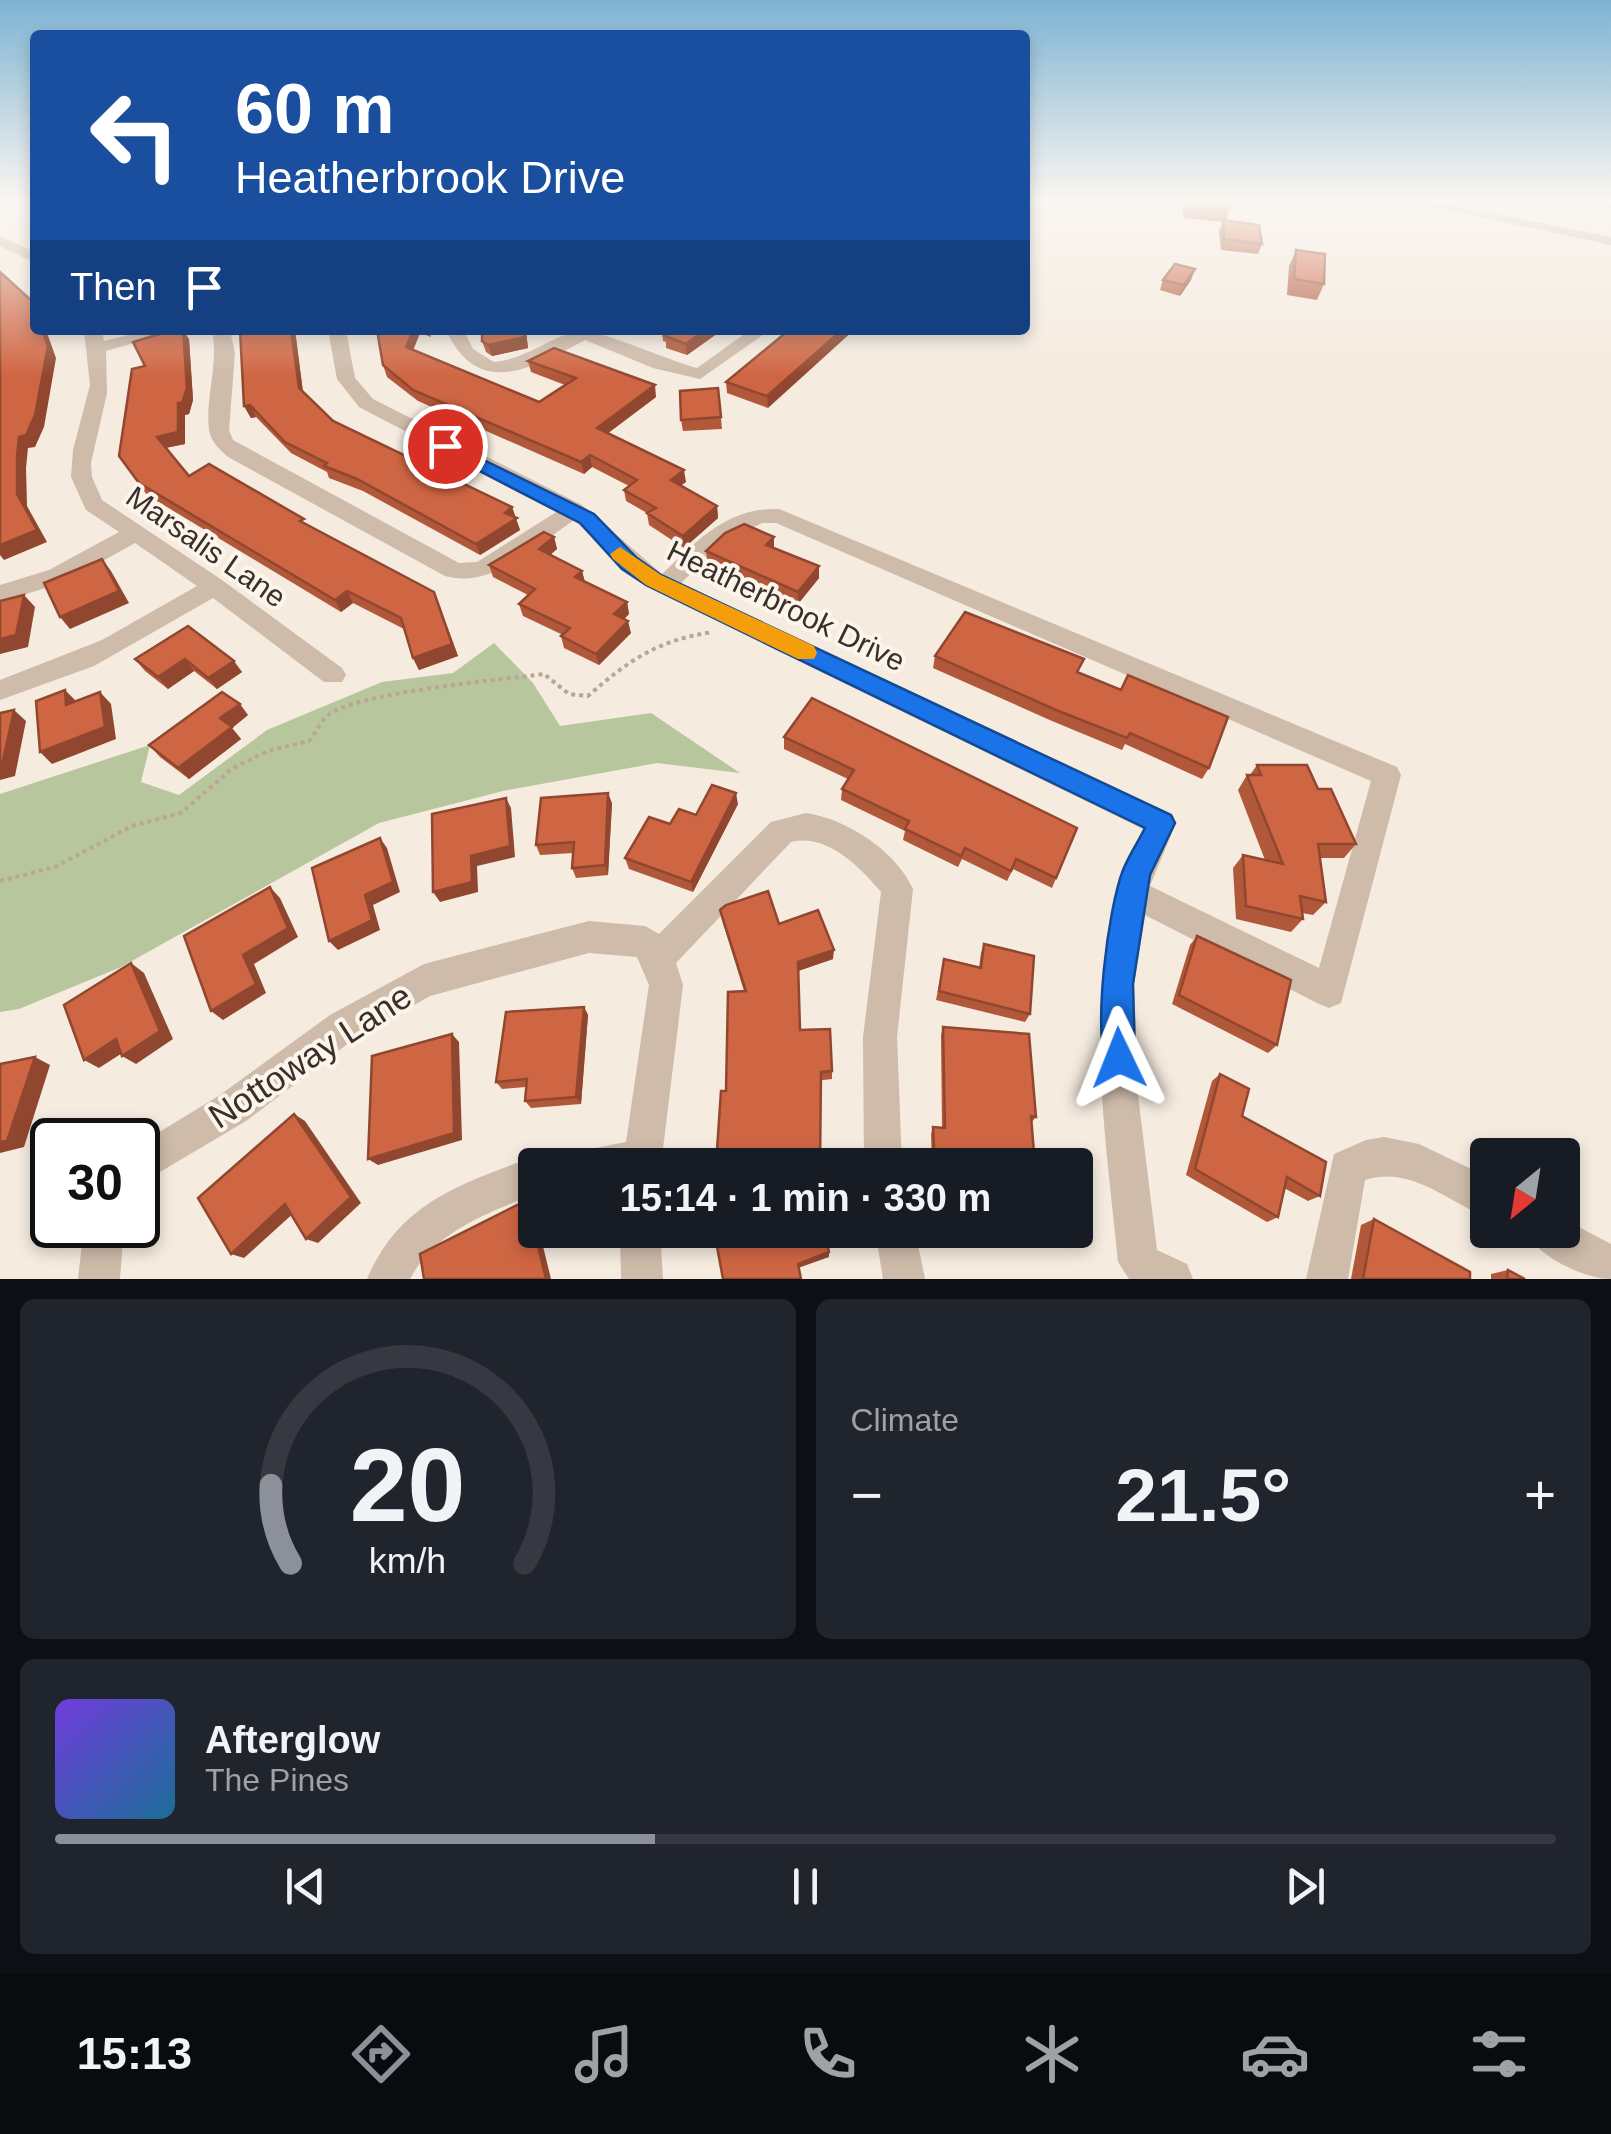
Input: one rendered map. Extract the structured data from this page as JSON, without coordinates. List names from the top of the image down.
{
  "streets": {
    "street": ["Marsalis Lane", "Heatherbrook Drive", "Nottoway Lane"]
  },
  "north": "bottom left",
  "page": {
    "turn": ["60 m", "Heatherbrook Drive"],
    "then": "Then",
    "limit": "30",
    "trip": "15:14 · 1 min · 330 m",
    "tile": "Climate",
    "heat": ["−", "21.5°", "+"],
    "song": ["Afterglow", "The Pines"],
    "tabs": "15:13",
    "gauge": ["20", "km/h"]
  }
}
